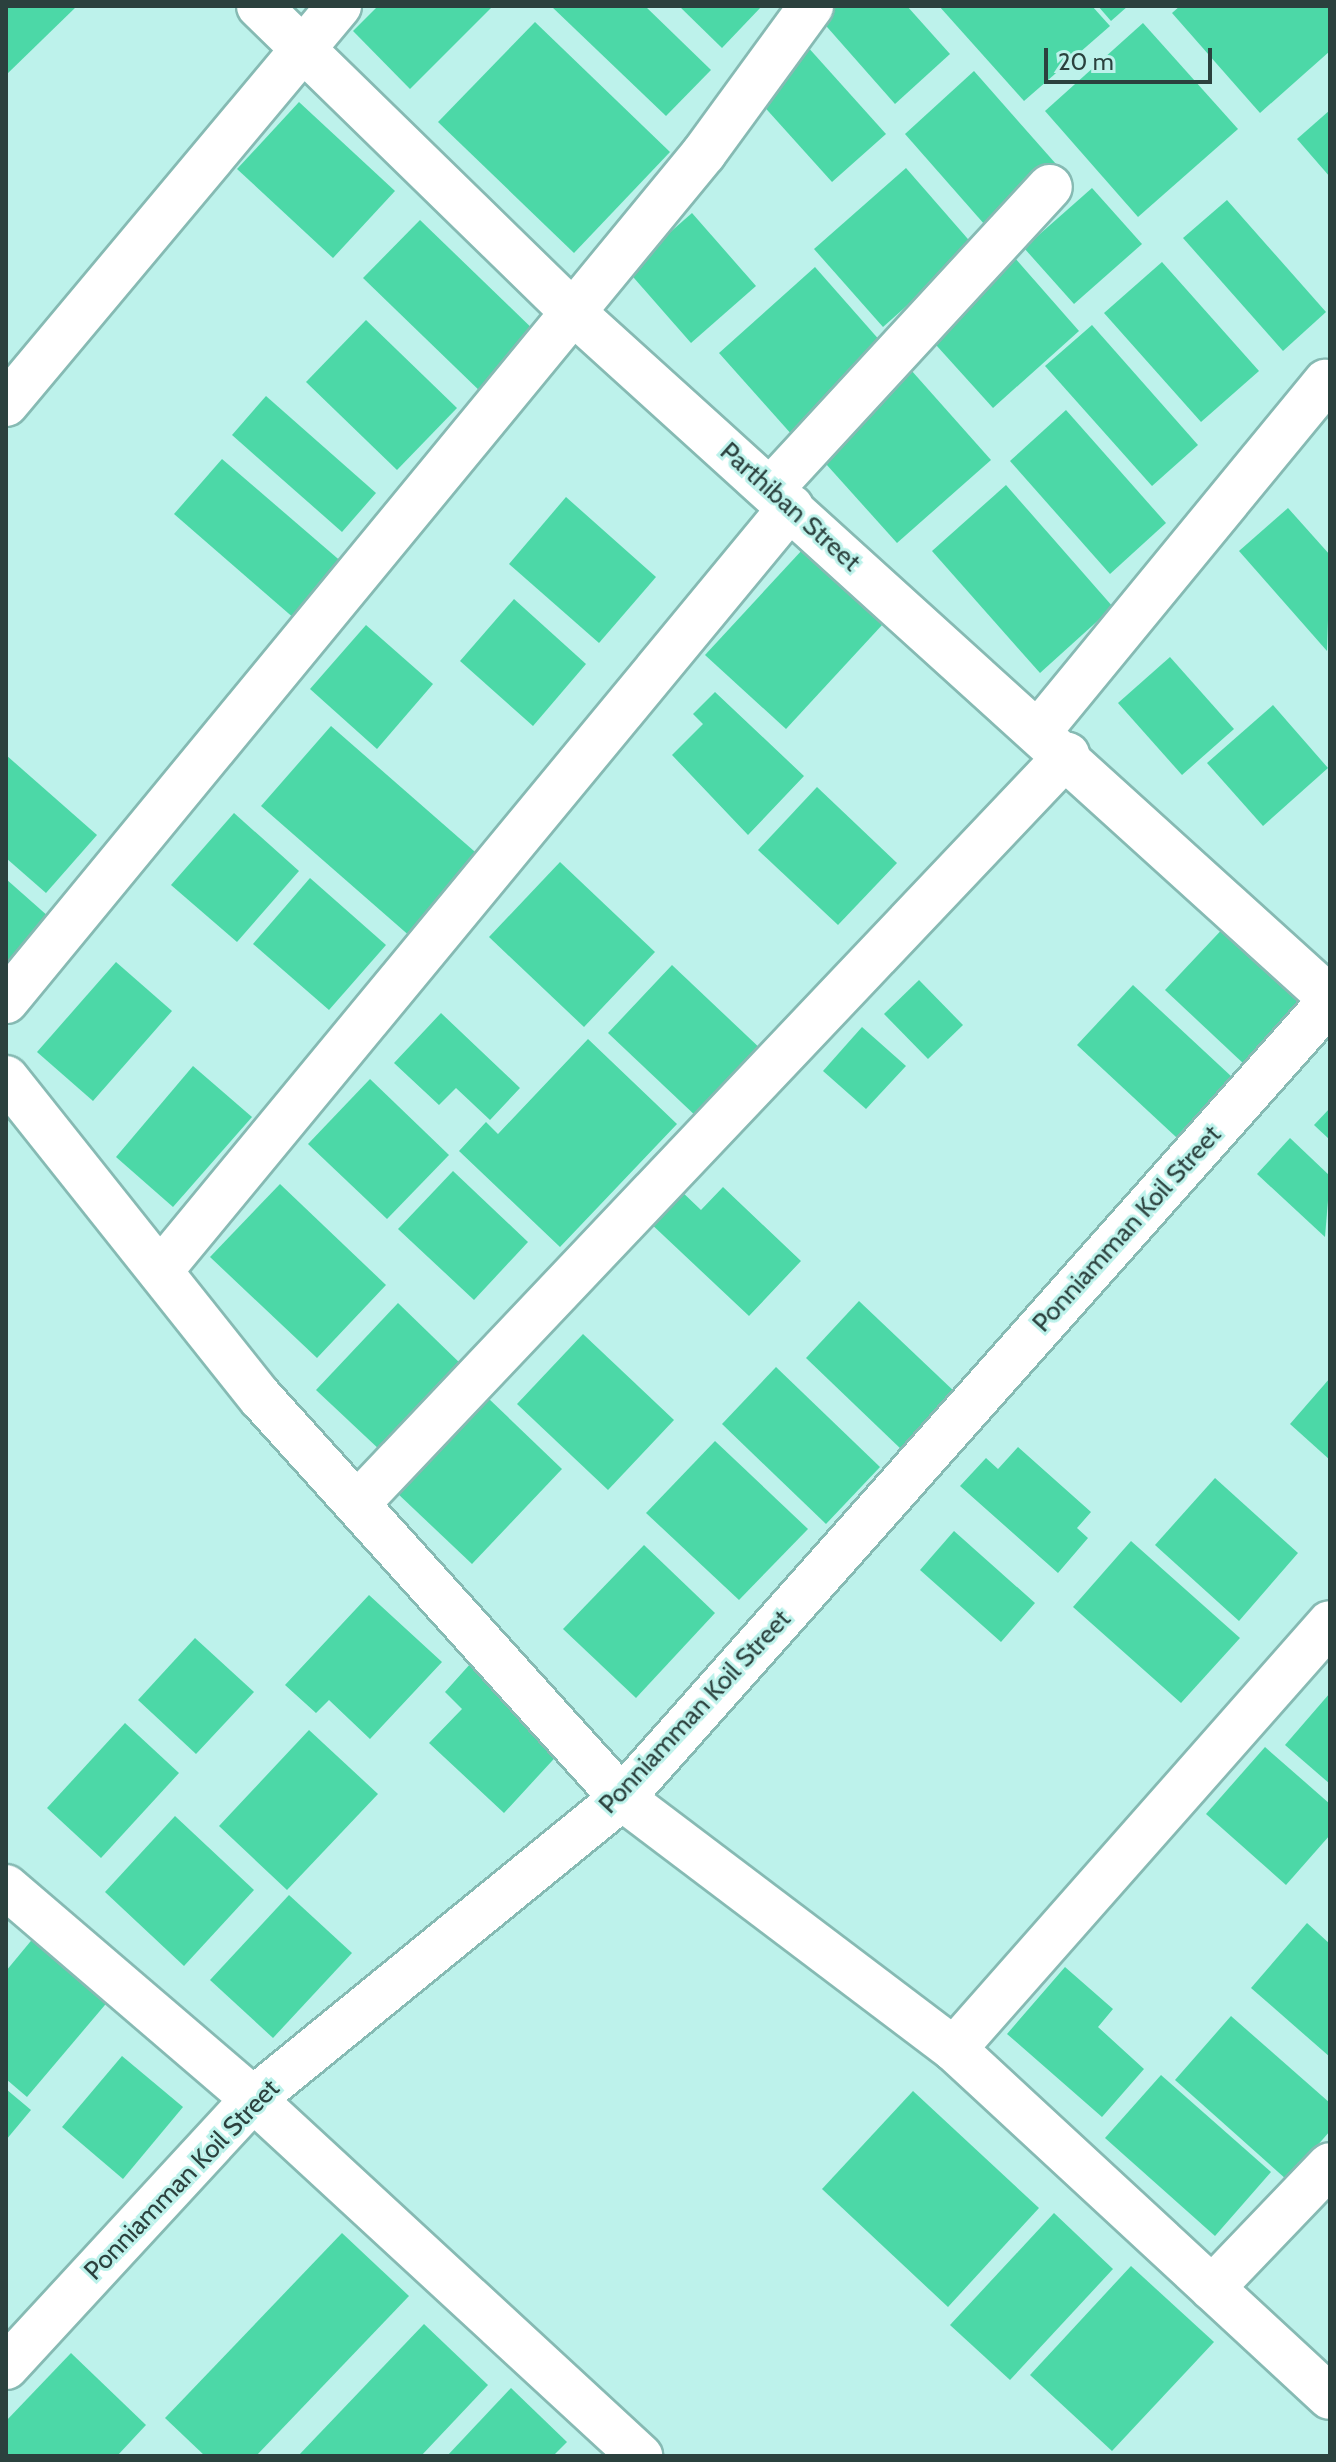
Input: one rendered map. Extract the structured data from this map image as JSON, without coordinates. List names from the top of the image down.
{
  "streets": {
    "street": ["Parthiban Street", "Ponniamman Koil Street"]
  },
  "crossings": [
    ["Parthiban Street", "Ponniamman Koil Street"]
  ],
  "scale_bar": "20 m"
}
